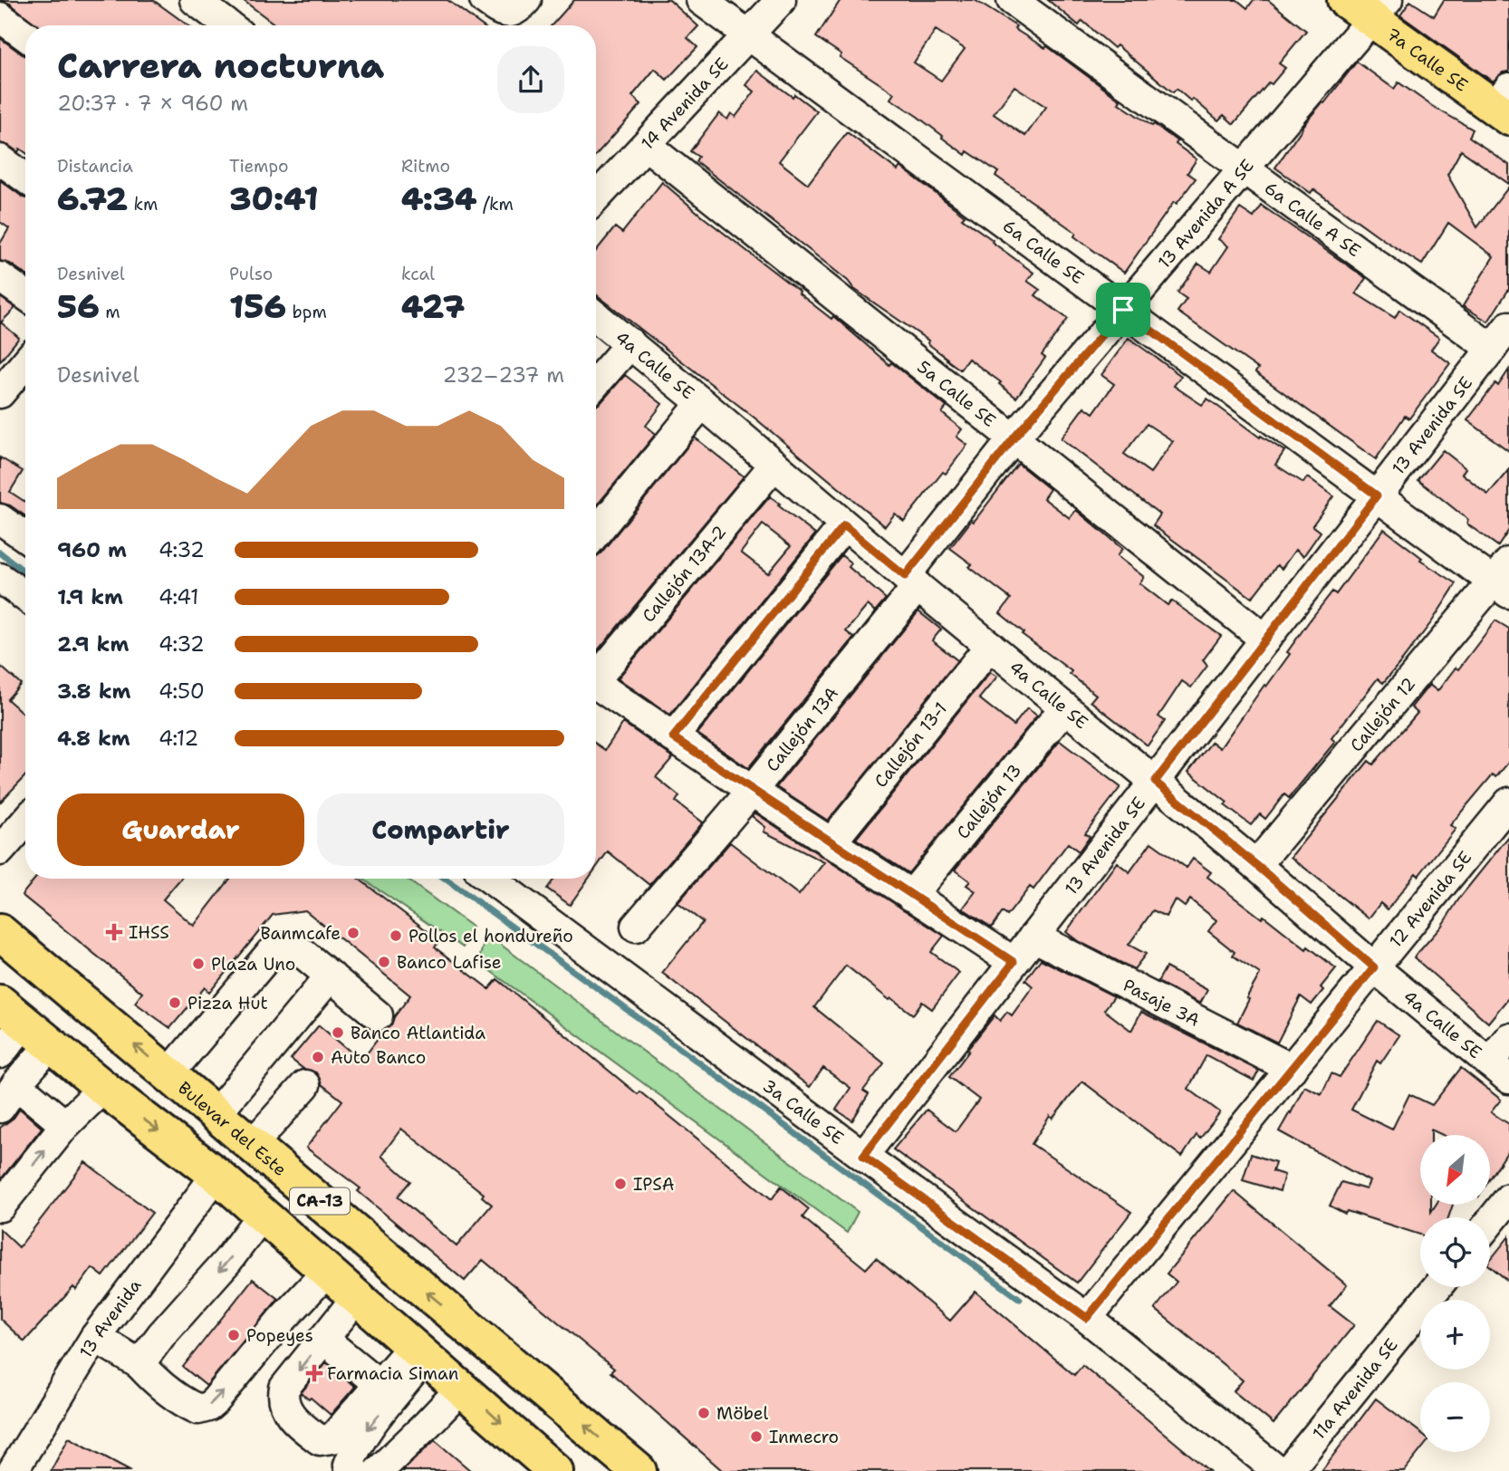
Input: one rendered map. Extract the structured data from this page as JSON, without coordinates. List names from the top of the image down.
{
  "streets": {
    "main road": ["7a Calle SE", "Bulevar del Este", "CA-13"],
    "street": [
      "14 Avenida SE",
      "13 Avenida A SE",
      "6a Calle A SE",
      "6a Calle SE",
      "4a Calle SE",
      "5a Calle SE",
      "13 Avenida SE",
      "Callejón 13A-2",
      "Callejón 12",
      "Callejón 13A",
      "Callejón 13-1",
      "Callejón 13",
      "12 Avenida SE",
      "Pasaje 3A",
      "3a Calle SE",
      "13 Avenida",
      "11a Avenida SE"
    ]
  },
  "crossings": [
    ["7a Calle SE", "13 Avenida A SE"],
    ["14 Avenida SE", "6a Calle SE"],
    ["14 Avenida SE", "5a Calle SE"],
    ["13 Avenida A SE", "6a Calle A SE"],
    ["13 Avenida A SE", "6a Calle SE"],
    ["13 Avenida A SE", "4a Calle SE"],
    ["13 Avenida A SE", "5a Calle SE"],
    ["13 Avenida A SE", "Callejón 13A"],
    ["6a Calle A SE", "13 Avenida SE"],
    ["6a Calle SE", "13 Avenida SE"],
    ["6a Calle SE", "Callejón 12"],
    ["4a Calle SE", "13 Avenida SE"],
    ["4a Calle SE", "Callejón 13A-2"],
    ["4a Calle SE", "Callejón 12"],
    ["4a Calle SE", "Callejón 13A"],
    ["4a Calle SE", "Callejón 13-1"],
    ["4a Calle SE", "Callejón 13"],
    ["4a Calle SE", "12 Avenida SE"],
    ["5a Calle SE", "13 Avenida SE"],
    ["13 Avenida SE", "Pasaje 3A"],
    ["13 Avenida SE", "3a Calle SE"],
    ["12 Avenida SE", "Pasaje 3A"],
    ["12 Avenida SE", "3a Calle SE"],
    ["CA-13", "13 Avenida"]
  ],
  "places": {
    "health": ["IHSS", "Farmacia Siman"],
    "other": [
      "Banmcafe",
      "Pollos el hondureño",
      "Banco Lafise",
      "Plaza Uno",
      "Pizza Hut",
      "Banco Atlantida",
      "Auto Banco",
      "IPSA",
      "Popeyes",
      "Möbel",
      "Inmecro"
    ]
  },
  "north": "bottom left",
  "page": {
    "heading": ["Carrera nocturna", "20:37 · 7 × 960 m"],
    "stats": [
      ["Distancia", "6.72 km"],
      ["Tiempo", "30:41"],
      ["Ritmo", "4:34 /km"],
      ["Desnivel", "56 m"],
      ["Pulso", "156 bpm"],
      ["kcal", "427"]
    ],
    "chart": ["Desnivel", "232–237 m"],
    "list": [
      {
        "name": "960 m",
        "note": "4:32"
      },
      {
        "name": "1.9 km",
        "note": "4:41"
      },
      {
        "name": "2.9 km",
        "note": "4:32"
      },
      {
        "name": "3.8 km",
        "note": "4:50"
      },
      {
        "name": "4.8 km",
        "note": "4:12"
      }
    ],
    "buttons": ["Guardar", "Compartir"],
    "map_buttons": ["+", "−"]
  }
}
